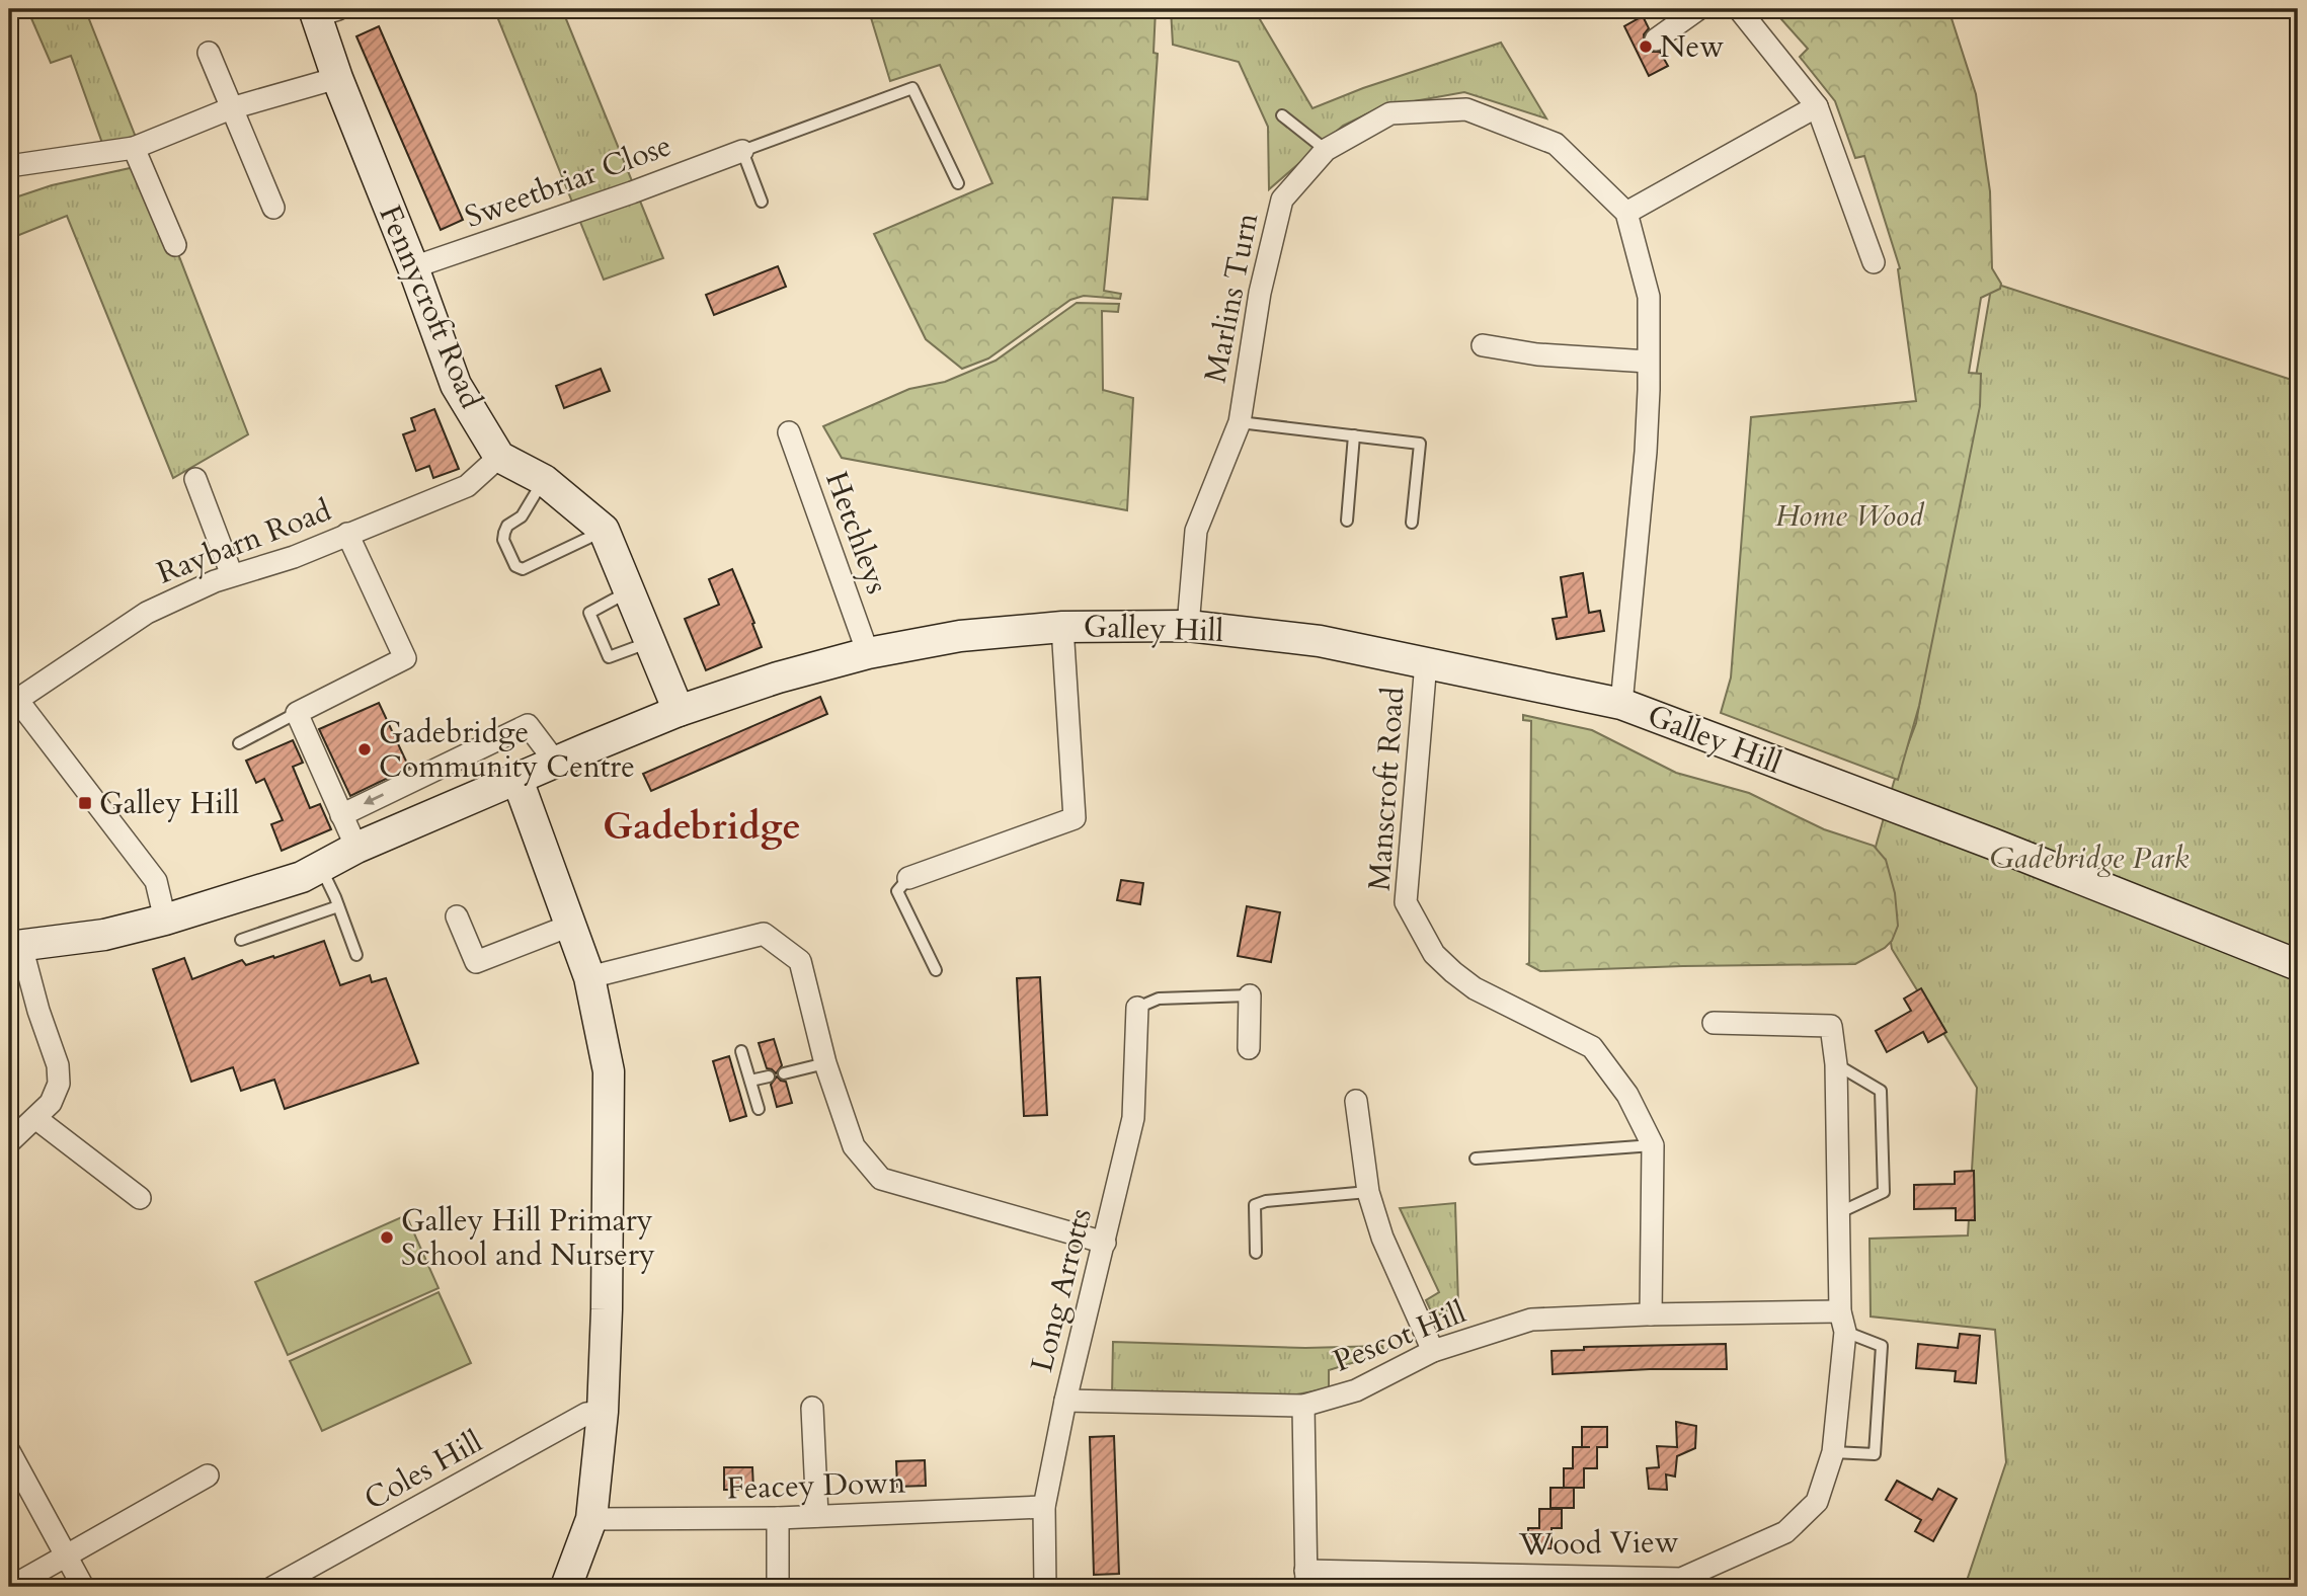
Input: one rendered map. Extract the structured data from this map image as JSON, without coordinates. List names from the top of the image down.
{
  "streets": {
    "street": [
      "Sweetbriar Close",
      "Marlins Turn",
      "Fennycroft Road",
      "Hetchleys",
      "Raybarn Road",
      "Galley Hill",
      "Manscroft Road",
      "Long Arrotts",
      "Pescot Hill",
      "Coles Hill",
      "Feacey Down",
      "Wood View"
    ]
  },
  "crossings": [
    ["Sweetbriar Close", "Fennycroft Road"],
    ["Marlins Turn", "Galley Hill"],
    ["Fennycroft Road", "Raybarn Road"],
    ["Hetchleys", "Galley Hill"],
    ["Galley Hill", "Manscroft Road"],
    ["Manscroft Road", "Pescot Hill"],
    ["Long Arrotts", "Pescot Hill"],
    ["Long Arrotts", "Feacey Down"],
    ["Pescot Hill", "Wood View"]
  ],
  "districts": ["Gadebridge"],
  "parks": ["Home Wood", "Gadebridge Park"],
  "places": {
    "other": ["New", "Gadebridge Community Centre", "Galley Hill Primary School and Nursery"],
    "transit": ["Galley Hill"]
  }
}
